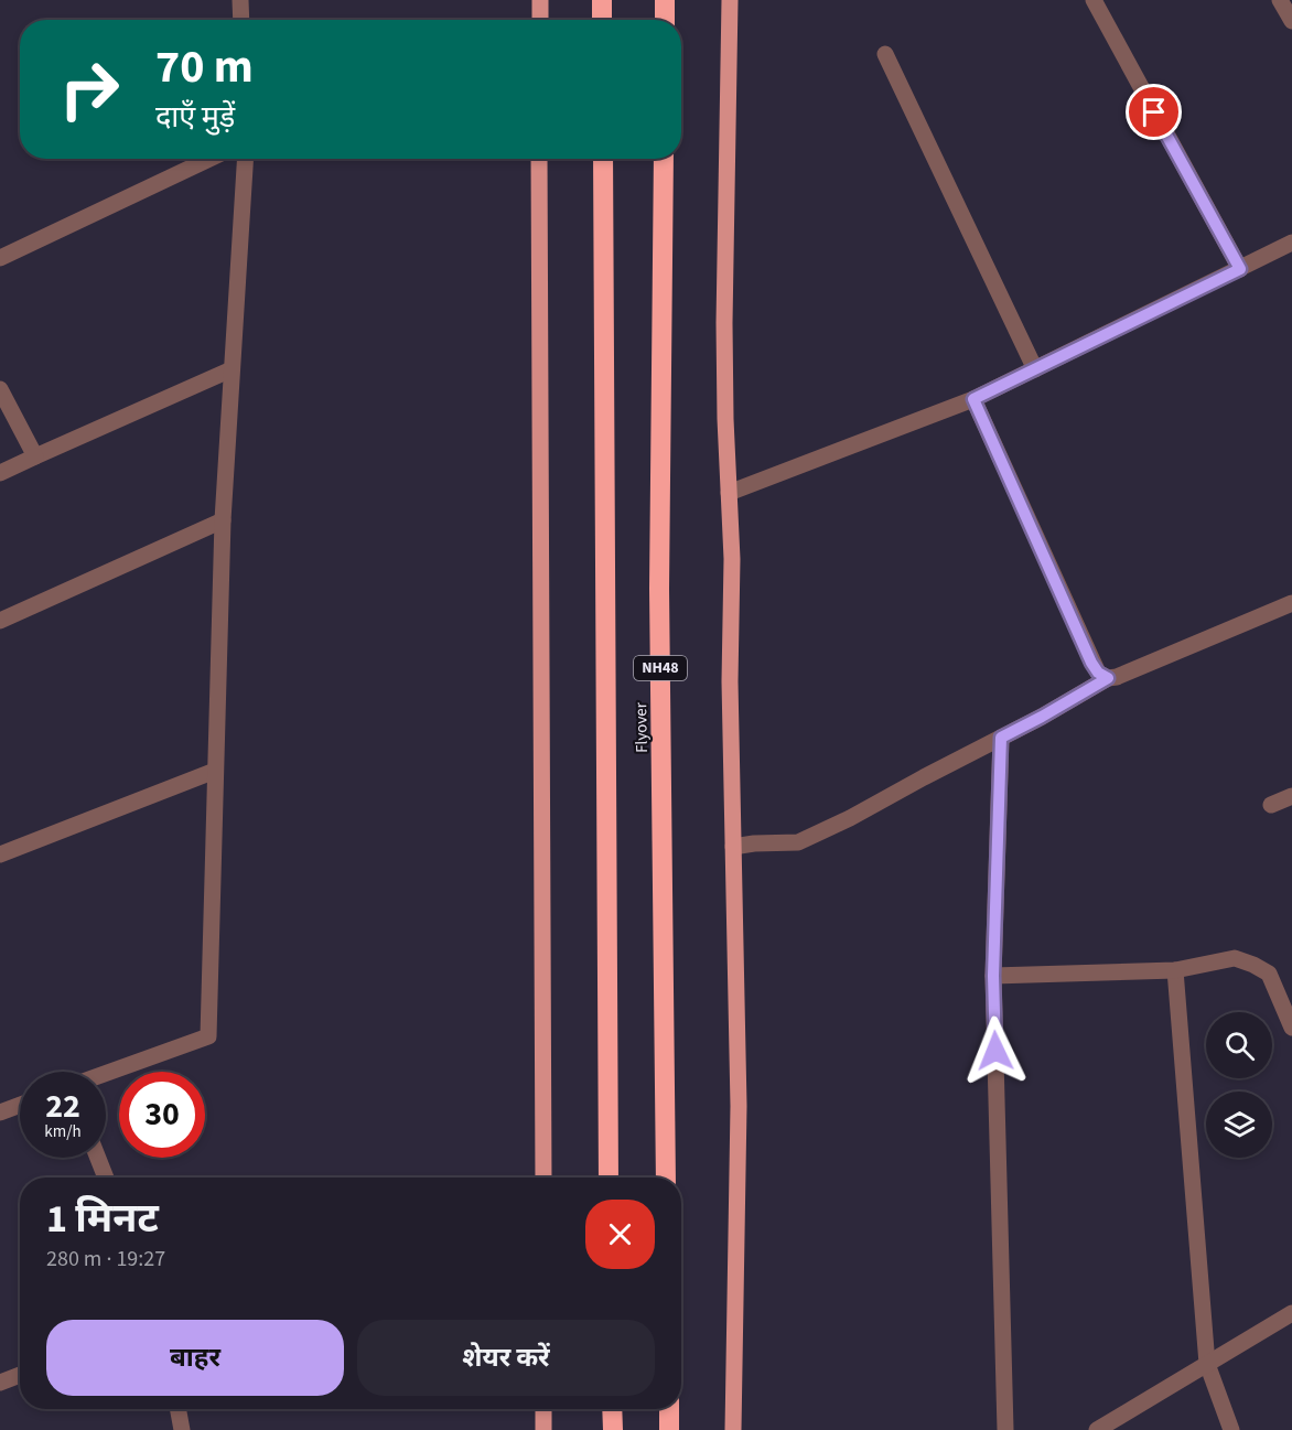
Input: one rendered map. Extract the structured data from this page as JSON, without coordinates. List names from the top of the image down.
{
  "streets": {
    "highway": ["NH48", "Flyover"]
  },
  "page": {
    "turn": ["70 m", "दाएँ मुड़ें"],
    "speed": "22 km/h",
    "limit": "30",
    "heading": ["1 मिनट", "280 m · 19:27"],
    "buttons": ["बाहर", "शेयर करें"]
  }
}
